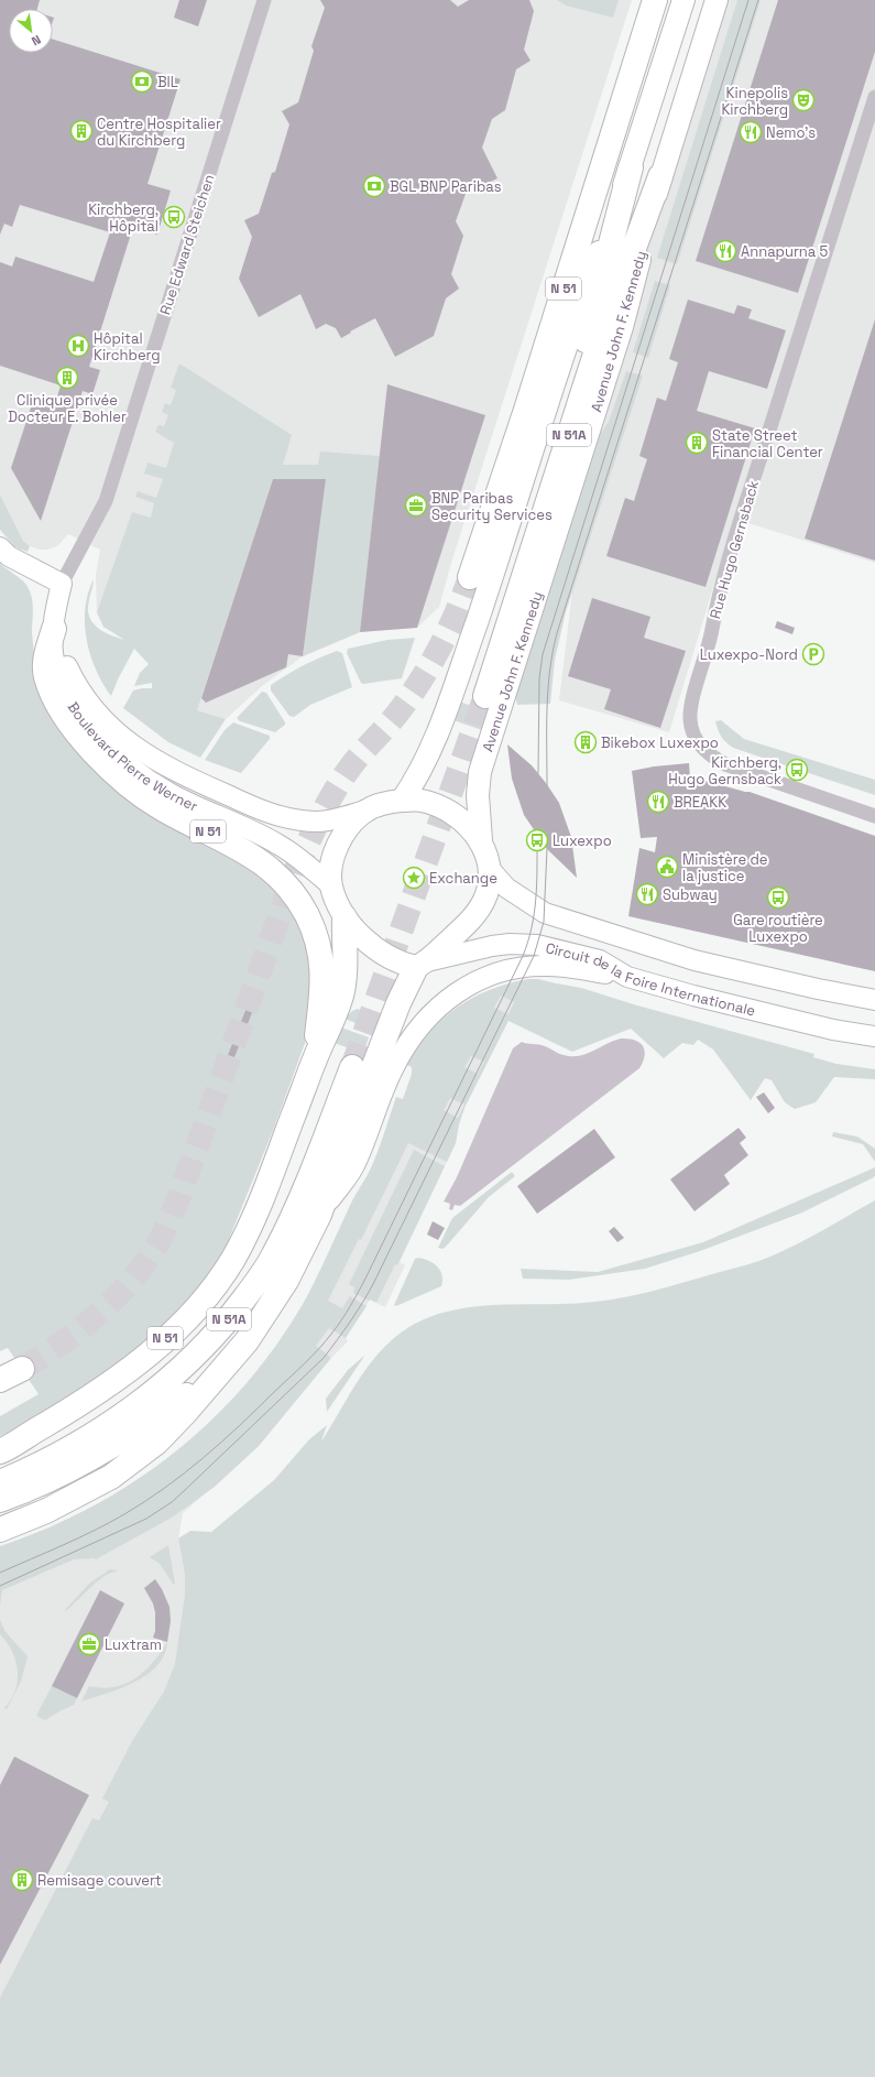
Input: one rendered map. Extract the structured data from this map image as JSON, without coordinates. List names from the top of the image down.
{
  "streets": {
    "highway": ["N 51", "N 51A"],
    "main road": ["Avenue John F. Kennedy", "Boulevard Pierre Werner", "Circuit de la Foire Internationale"],
    "street": ["Rue Edward Steichen", "Rue Hugo Gernsback"]
  },
  "crossings": [
    ["Rue Edward Steichen", "Boulevard Pierre Werner"],
    ["N 51", "Avenue John F. Kennedy"],
    ["N 51", "N 51A"],
    ["N 51", "Boulevard Pierre Werner"],
    ["N 51", "Circuit de la Foire Internationale"],
    ["Avenue John F. Kennedy", "N 51A"],
    ["Avenue John F. Kennedy", "Boulevard Pierre Werner"],
    ["Avenue John F. Kennedy", "Circuit de la Foire Internationale"],
    ["Boulevard Pierre Werner", "Circuit de la Foire Internationale"]
  ],
  "places": {
    "bank": ["BIL", "BGL BNP Paribas"],
    "theatre": ["Kinepolis Kirchberg"],
    "building": [
      "Centre Hospitalier du Kirchberg",
      "Clinique privée Docteur E. Bohler",
      "State Street Financial Center",
      "Bikebox Luxexpo",
      "Remisage couvert"
    ],
    "restaurant": [
      "Nemo's",
      "Annapurna 5",
      "BREAKK",
      "Subway"
    ],
    "bus stop": [
      "Kirchberg, Hôpital",
      "Kirchberg, Hugo Gernsback",
      "Luxexpo",
      "Gare routière Luxexpo"
    ],
    "hospital": ["Hôpital Kirchberg"],
    "office": ["BNP Paribas Security Services", "Luxtram"],
    "parking": ["Luxexpo-Nord"],
    "public building": ["Ministère de la justice"],
    "place": ["Exchange"]
  },
  "north": "bottom right"
}
